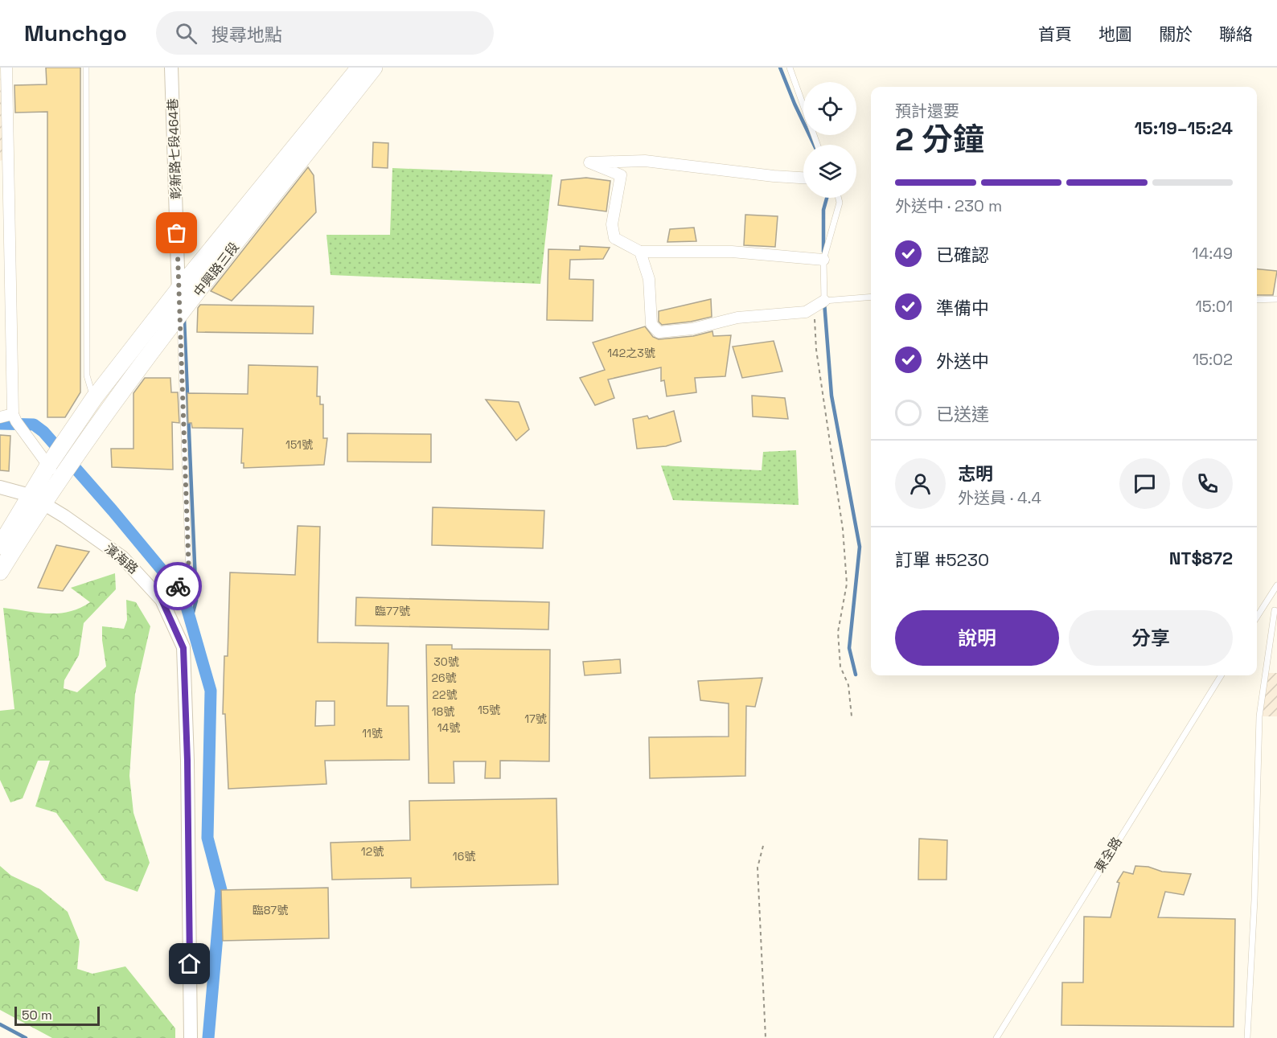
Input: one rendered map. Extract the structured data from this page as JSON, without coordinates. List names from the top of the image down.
{
  "streets": {
    "main road": ["中興路三段"],
    "street": ["彰新路七段464巷", "濱海路"],
    "lane": ["東全路"]
  },
  "crossings": [
    ["彰新路七段464巷", "中興路三段"],
    ["中興路三段", "濱海路"]
  ],
  "house_numbers": [
    "142之3號",
    "151號",
    "臨77號",
    "30號",
    "26號",
    "22號",
    "15號",
    "18號",
    "17號",
    "14號",
    "11號",
    "12號",
    "16號",
    "臨87號"
  ],
  "scale_bar": "50 m",
  "page": {
    "header": "Munchgo",
    "search": "搜尋地點",
    "nav": [
      "首頁",
      "地圖",
      "關於",
      "聯絡"
    ],
    "heading": ["2 分鐘", "預計還要", "15:19–15:24"],
    "panel": [
      "志明",
      "外送員 · 4.4",
      "訂單 #5230",
      "NT$872"
    ],
    "bar": "外送中 · 230 m",
    "list": [
      ["已確認", "14:49"],
      ["準備中", "15:01"],
      ["外送中", "15:02"],
      "已送達"
    ],
    "buttons": ["說明", "分享"],
    "scale": "50 m"
  }
}
